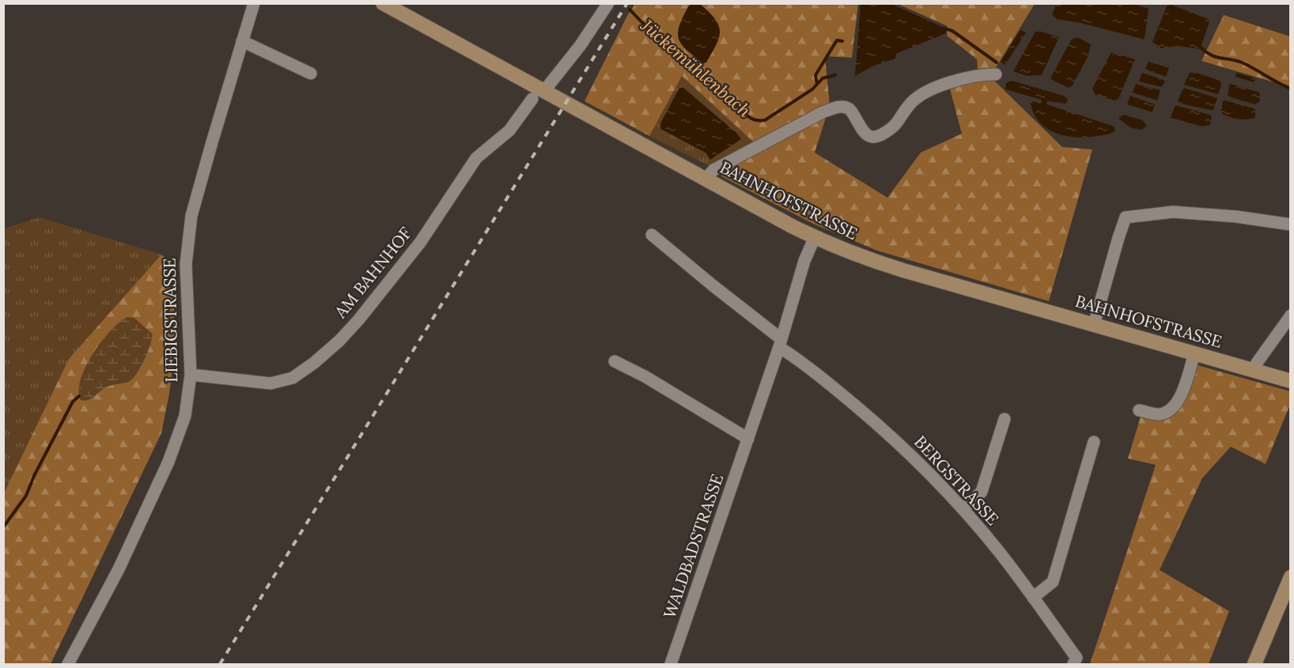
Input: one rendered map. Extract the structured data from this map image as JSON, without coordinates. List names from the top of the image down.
{
  "streets": {
    "street": [
      "BAHNHOFSTRASSE",
      "AM BAHNHOF",
      "LIEBIGSTRASSE",
      "BERGSTRASSE",
      "WALDBADSTRASSE"
    ]
  },
  "crossings": [
    ["BAHNHOFSTRASSE", "AM BAHNHOF"],
    ["BAHNHOFSTRASSE", "WALDBADSTRASSE"],
    ["AM BAHNHOF", "LIEBIGSTRASSE"],
    ["BERGSTRASSE", "WALDBADSTRASSE"]
  ],
  "water": ["Jückemühlenbach"]
}
